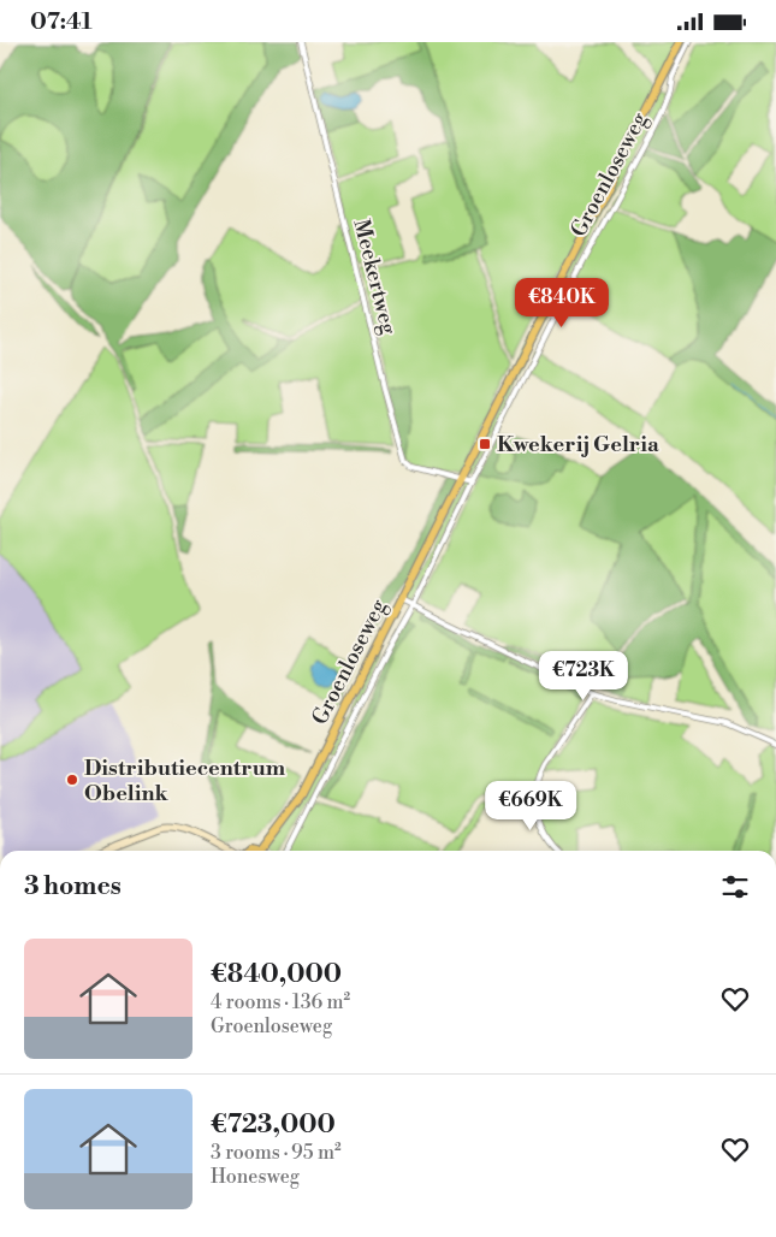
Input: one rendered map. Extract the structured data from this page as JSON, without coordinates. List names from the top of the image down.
{
  "streets": {
    "main road": ["Groenloseweg"],
    "street": ["Meekertweg"]
  },
  "crossings": [
    ["Groenloseweg", "Meekertweg"]
  ],
  "places": {
    "transit": ["Kwekerij Gelria"],
    "other": ["Distributiecentrum Obelink"]
  },
  "page": {
    "status": "07:41",
    "price": ["€840K", "€723K", "€669K"],
    "heading": "3 homes",
    "list": [
      {
        "name": "€840,000",
        "note": "4 rooms · 136 m² · Groenloseweg"
      },
      {
        "name": "€723,000",
        "note": "3 rooms · 95 m² · Honesweg"
      }
    ]
  }
}
